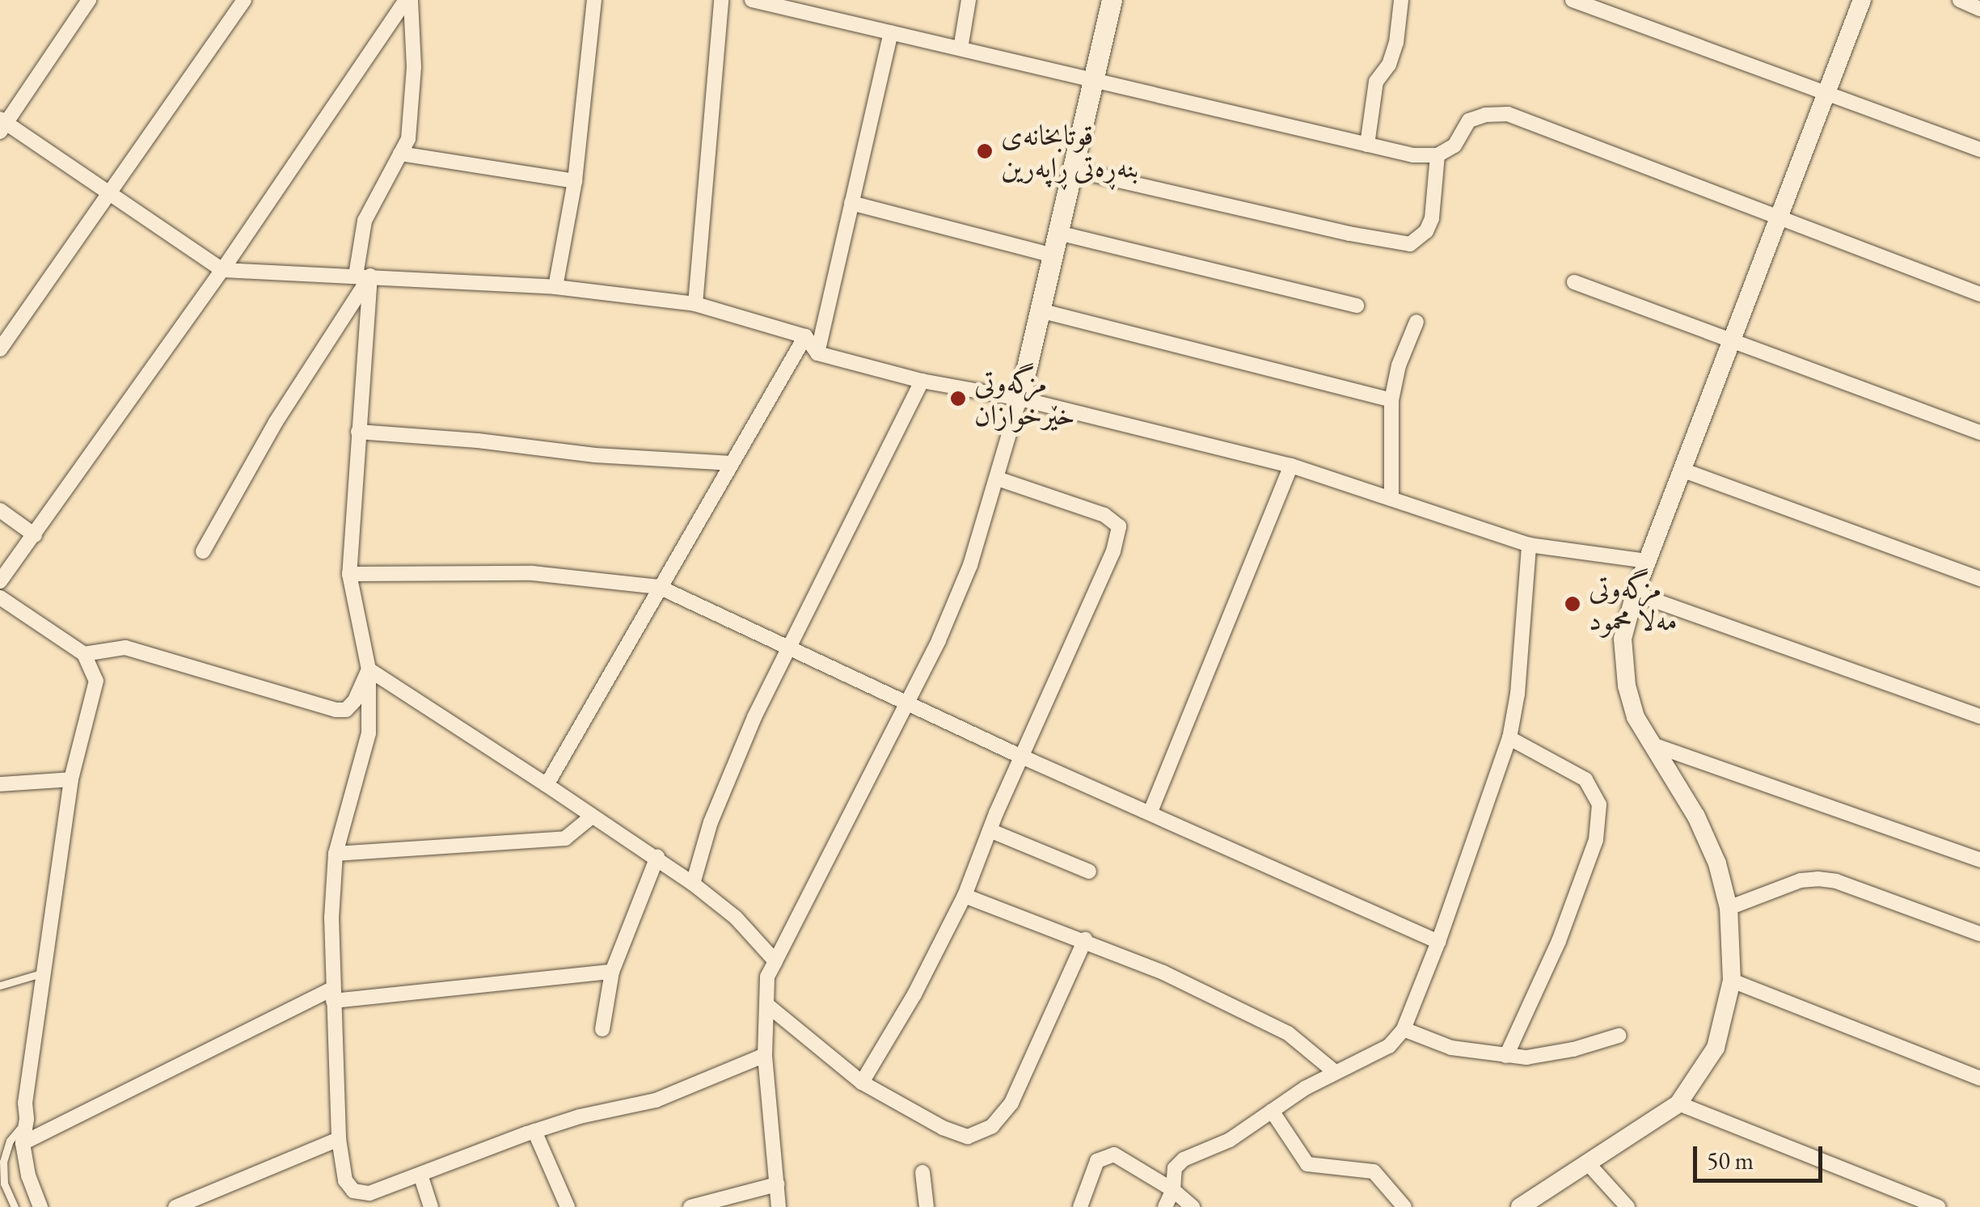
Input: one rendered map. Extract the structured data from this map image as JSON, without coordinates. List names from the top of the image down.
{
  "places": ["قوتابخانەی بنەڕەتی ڕاپەرین", "مزگەوتی خێرخوازان", "مزگه‌وتی مه‌لا محمود"],
  "scale_bar": "50 m"
}
